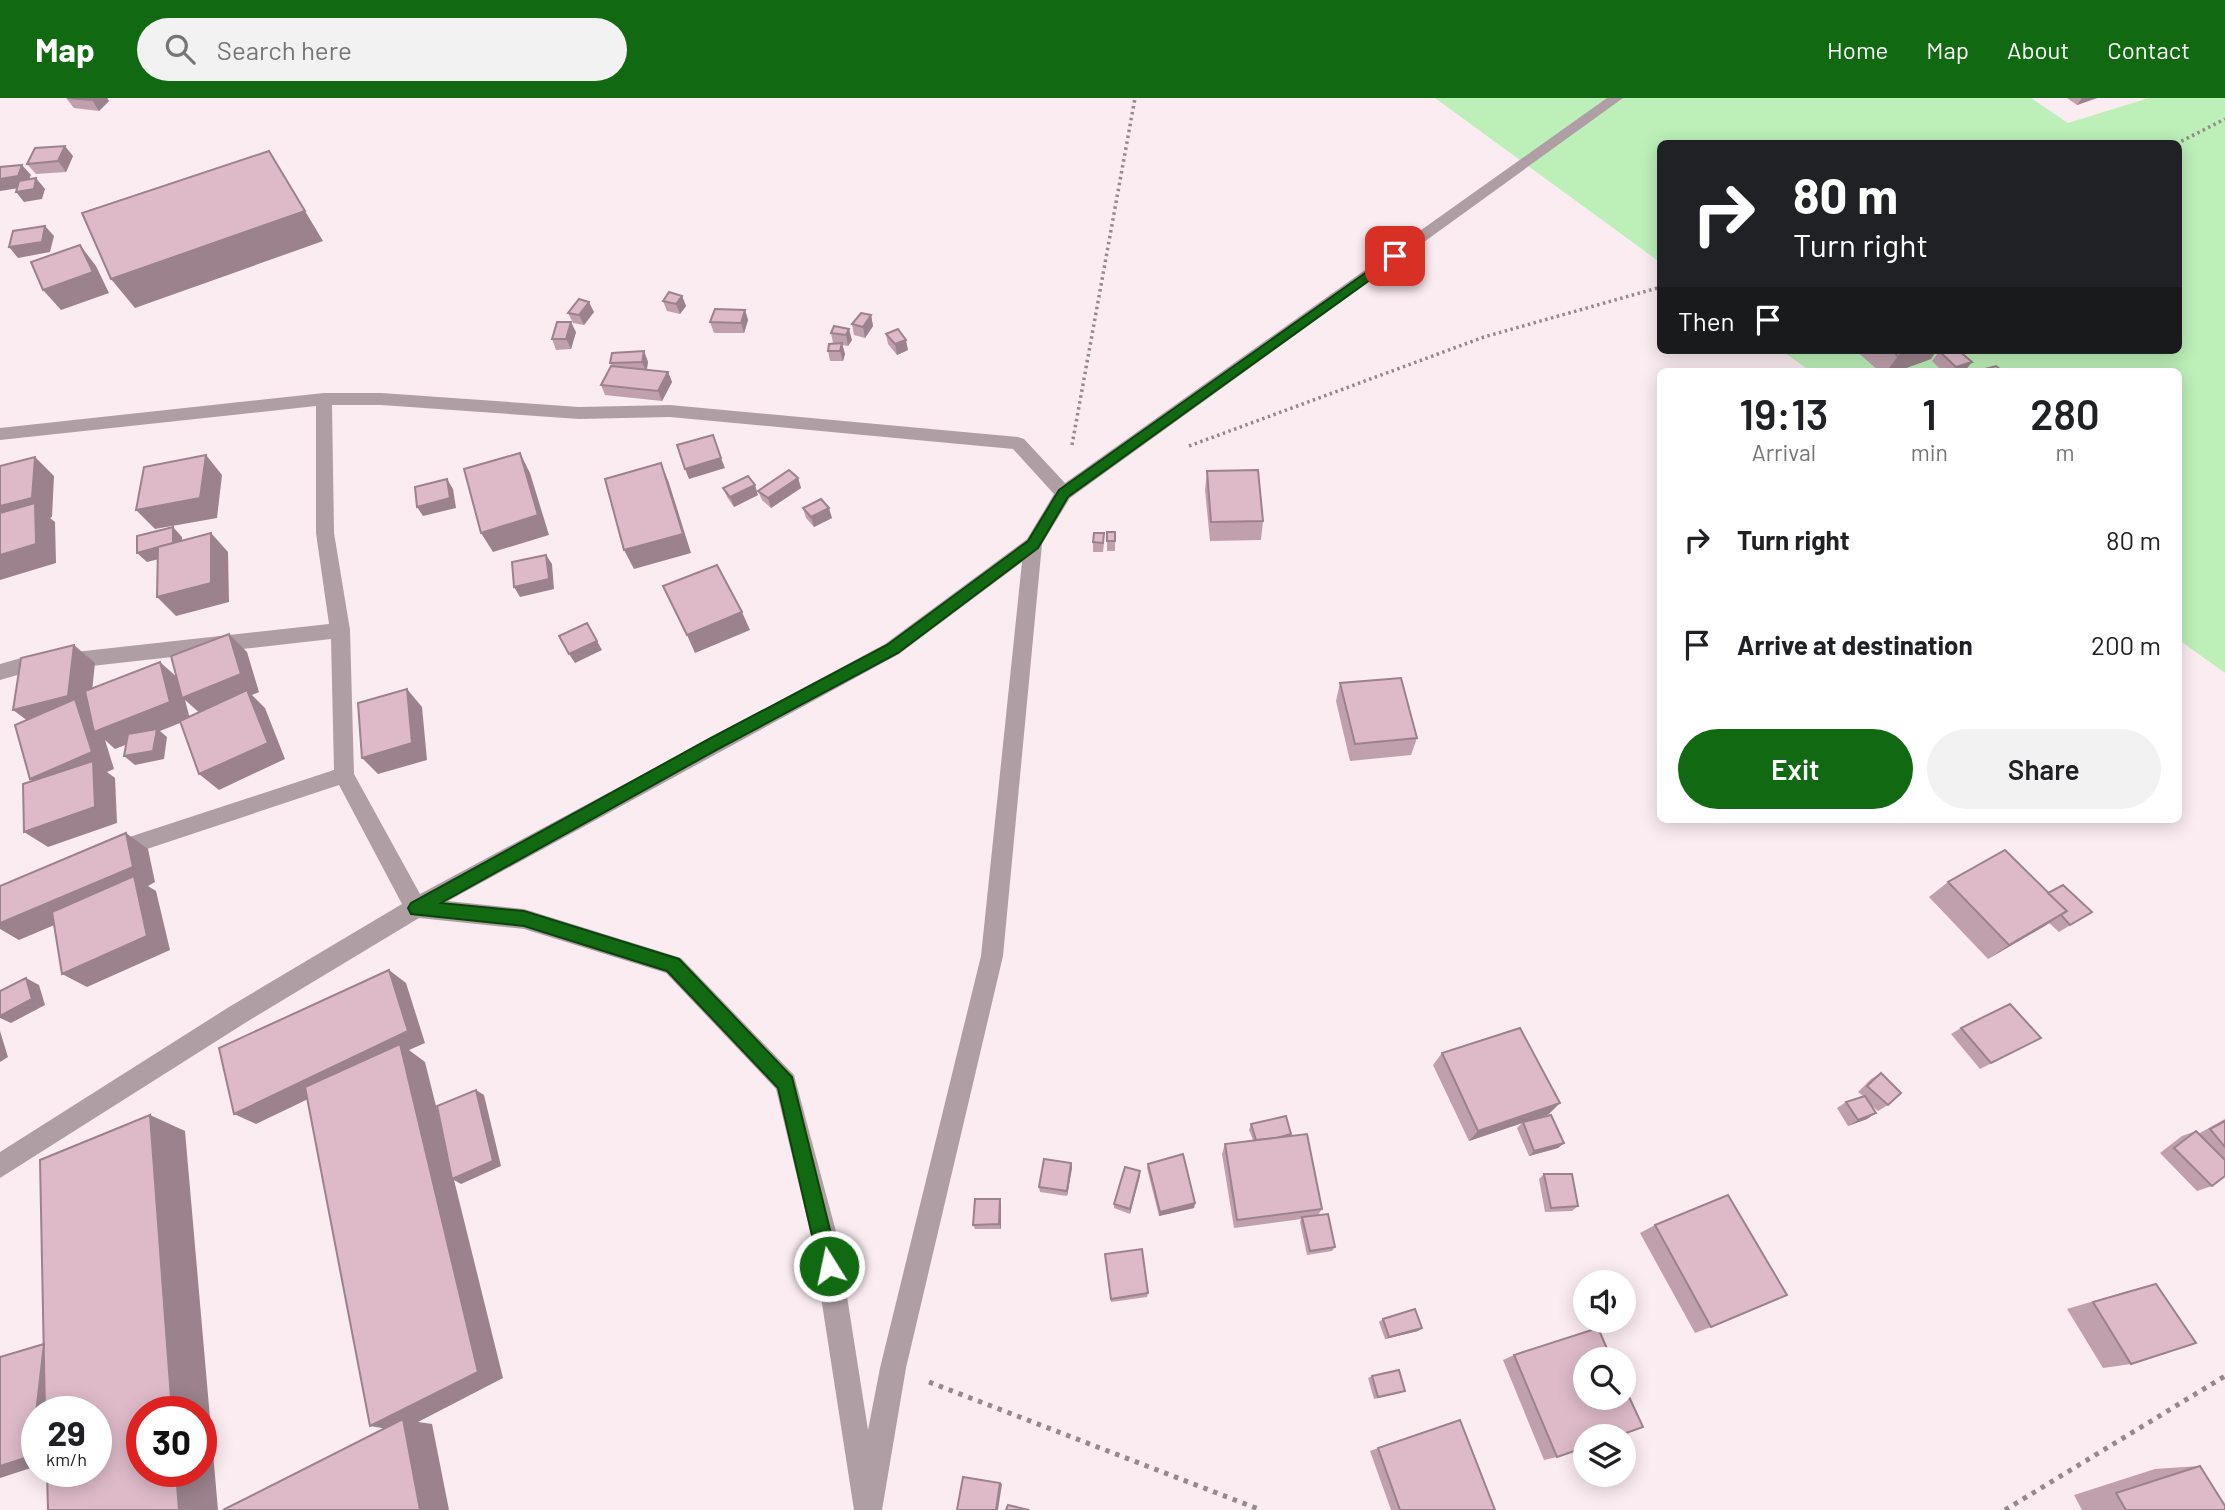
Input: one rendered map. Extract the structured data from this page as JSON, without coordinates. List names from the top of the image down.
{
  "page": {
    "header": "Map",
    "search": "Search here",
    "nav": [
      "Home",
      "Map",
      "About",
      "Contact"
    ],
    "turn": ["80 m", "Turn right"],
    "then": "Then",
    "eta": [
      "19:13",
      "Arrival",
      "1",
      "min",
      "280",
      "m"
    ],
    "list": [
      {
        "name": "Turn right",
        "value": "80 m"
      },
      {
        "name": "Arrive at destination",
        "value": "200 m"
      }
    ],
    "buttons": ["Exit", "Share"],
    "speed": "29 km/h",
    "limit": "30"
  }
}
